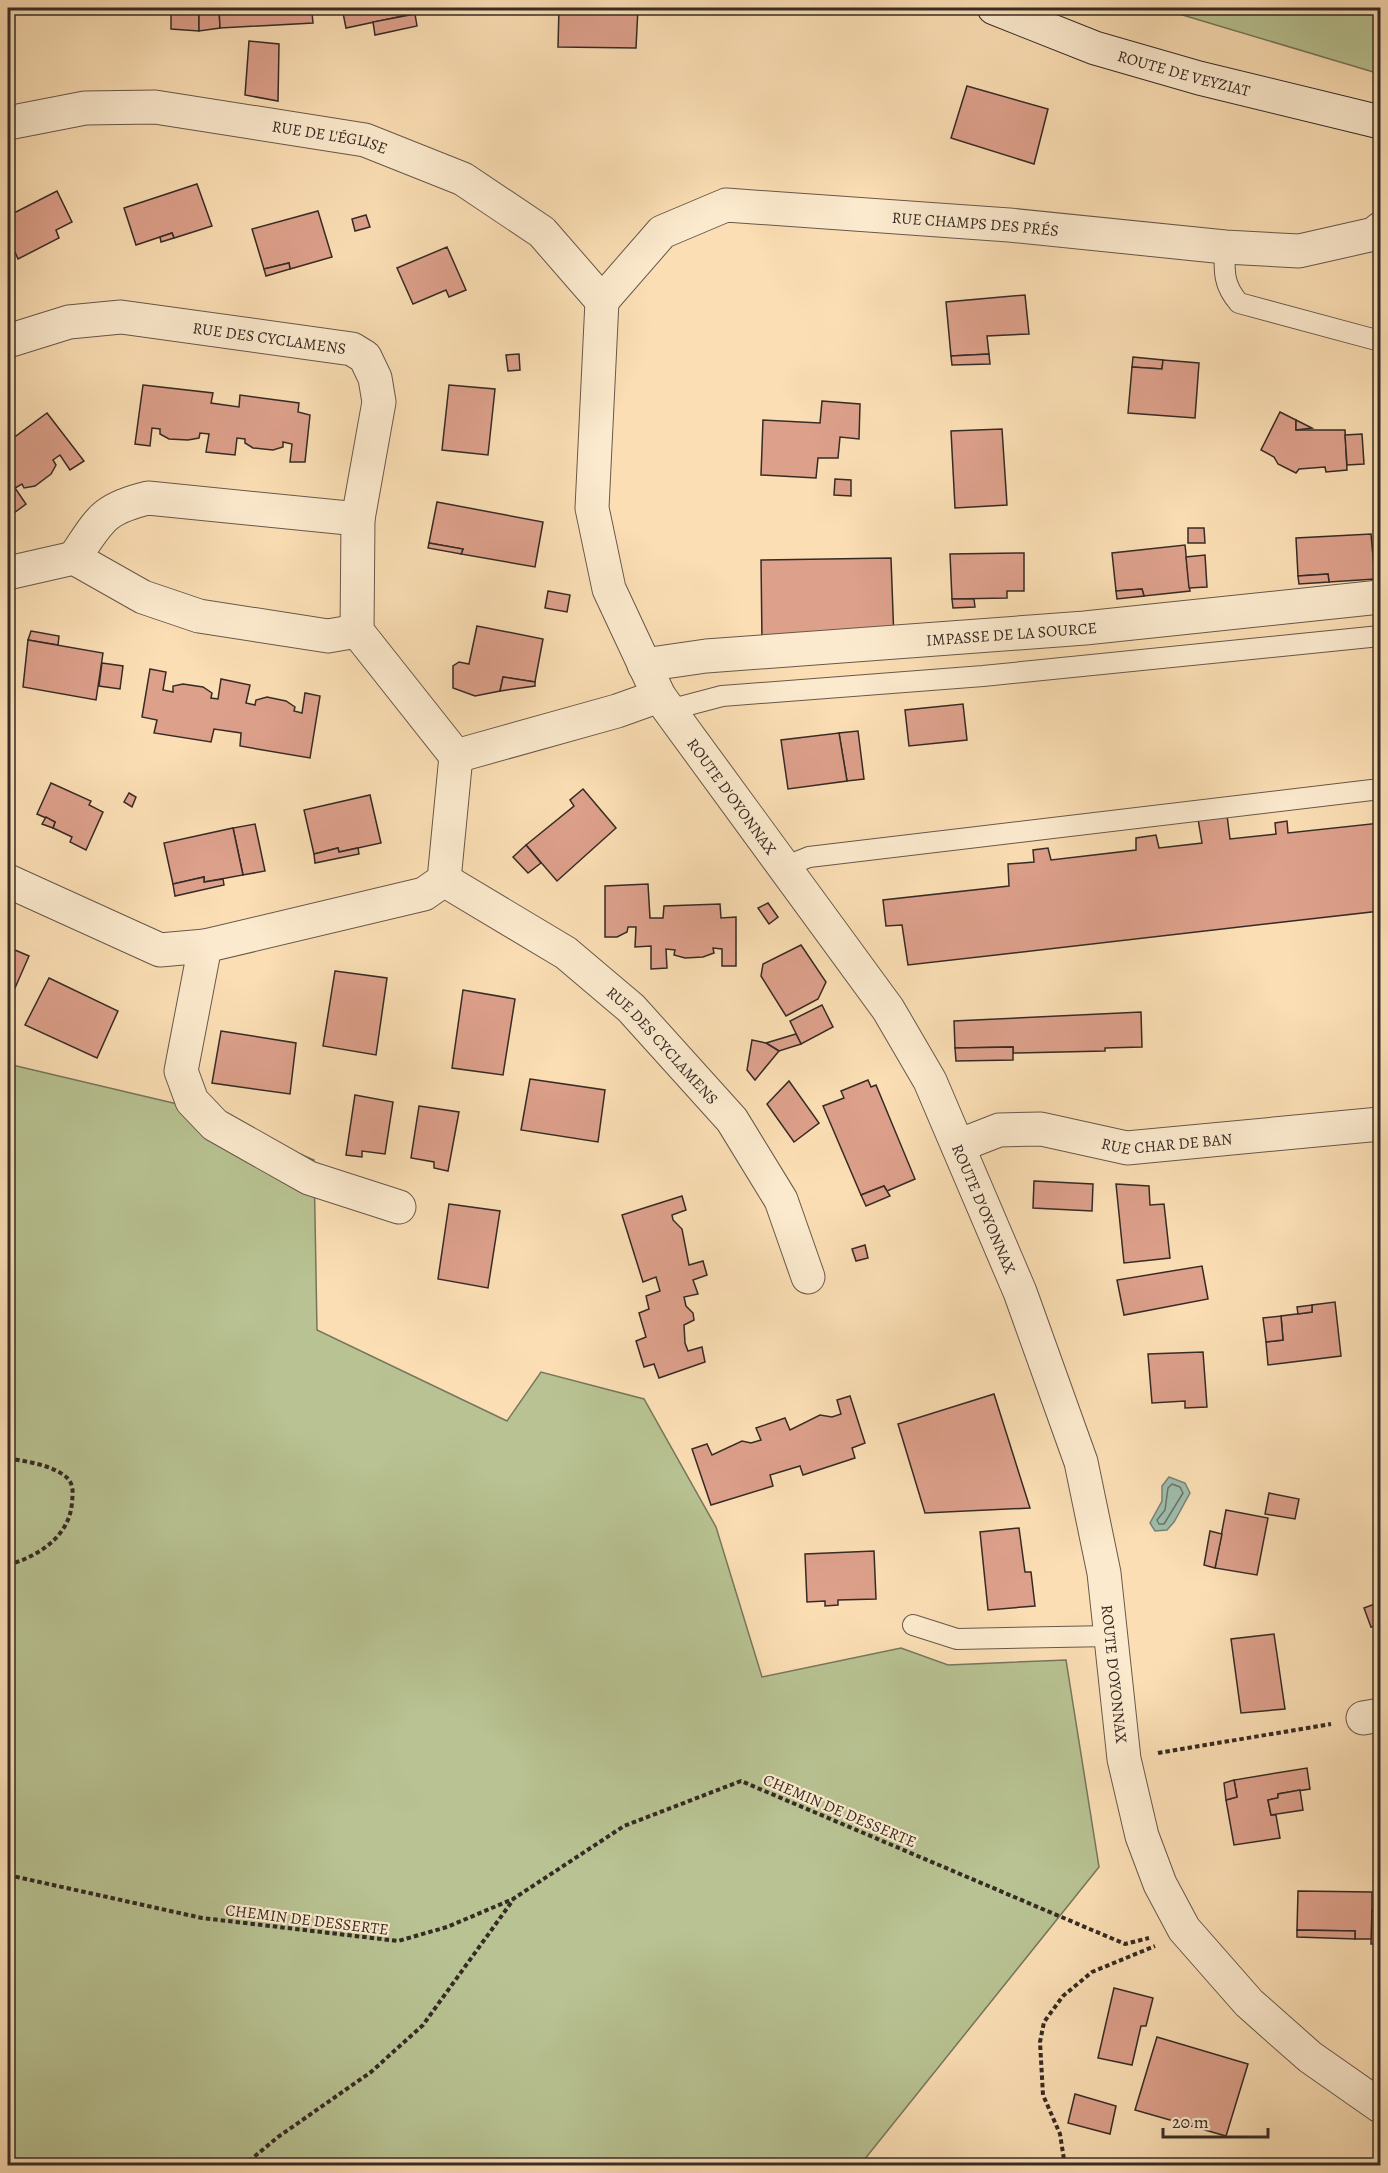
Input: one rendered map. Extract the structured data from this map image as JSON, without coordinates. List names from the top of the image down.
{
  "streets": {
    "street": [
      "ROUTE DE VEYZIAT",
      "RUE DE L'ÉGLISE",
      "RUE CHAMPS DES PRÉS",
      "RUE DES CYCLAMENS",
      "IMPASSE DE LA SOURCE",
      "ROUTE D'OYONNAX",
      "RUE CHAR DE BAN"
    ],
    "path": ["CHEMIN DE DESSERTE"]
  },
  "crossings": [
    ["RUE DE L'ÉGLISE", "RUE CHAMPS DES PRÉS"],
    ["RUE DE L'ÉGLISE", "ROUTE D'OYONNAX"],
    ["RUE CHAMPS DES PRÉS", "ROUTE D'OYONNAX"],
    ["IMPASSE DE LA SOURCE", "ROUTE D'OYONNAX"],
    ["ROUTE D'OYONNAX", "RUE CHAR DE BAN"],
    ["ROUTE D'OYONNAX", "CHEMIN DE DESSERTE"]
  ],
  "scale_bar": "20 m"
}
